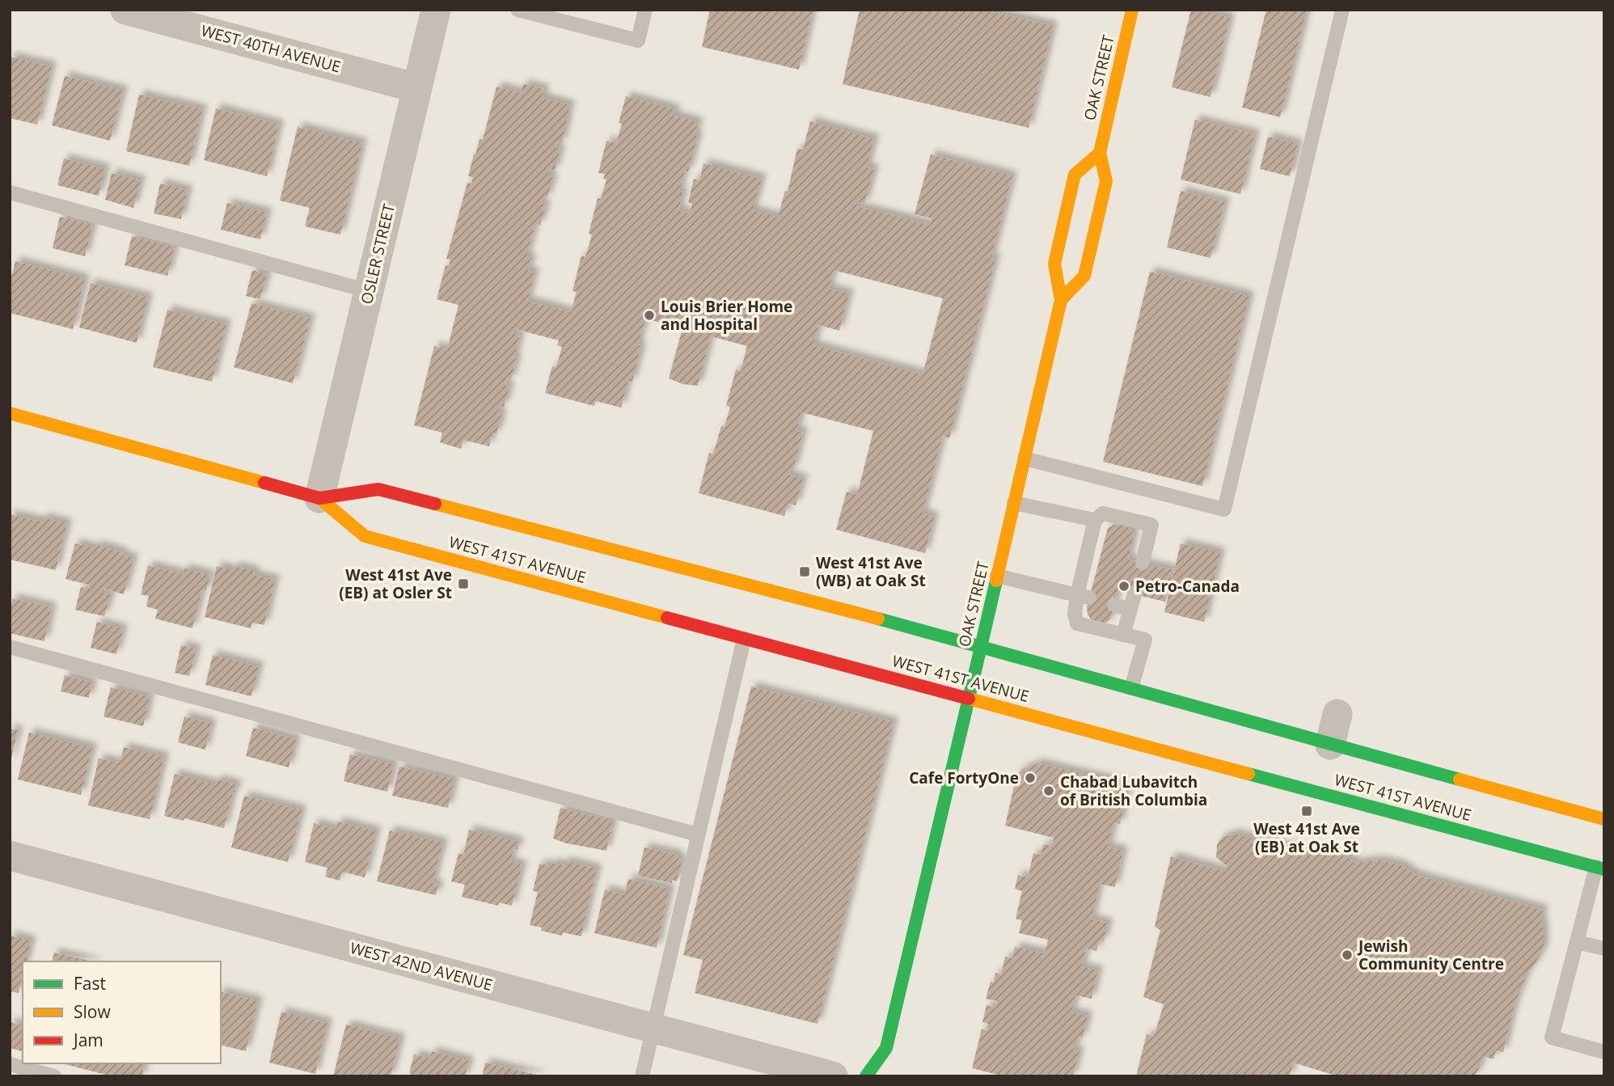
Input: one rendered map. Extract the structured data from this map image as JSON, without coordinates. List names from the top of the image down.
{
  "streets": {
    "main road": ["OAK STREET", "WEST 41ST AVENUE"],
    "street": ["WEST 40TH AVENUE", "OSLER STREET", "WEST 42ND AVENUE"]
  },
  "crossings": [
    ["WEST 40TH AVENUE", "OSLER STREET"],
    ["OAK STREET", "WEST 41ST AVENUE"],
    ["OSLER STREET", "WEST 41ST AVENUE"]
  ],
  "places": {
    "other": [
      "Louis Brier Home and Hospital",
      "Petro-Canada",
      "Cafe FortyOne",
      "Chabad Lubavitch of British Columbia",
      "Jewish Community Centre"
    ],
    "transit": ["West 41st Ave (WB) at Oak St", "West 41st Ave (EB) at Osler St", "West 41st Ave (EB) at Oak St"]
  },
  "legend": ["Fast", "Slow", "Jam"]
}
